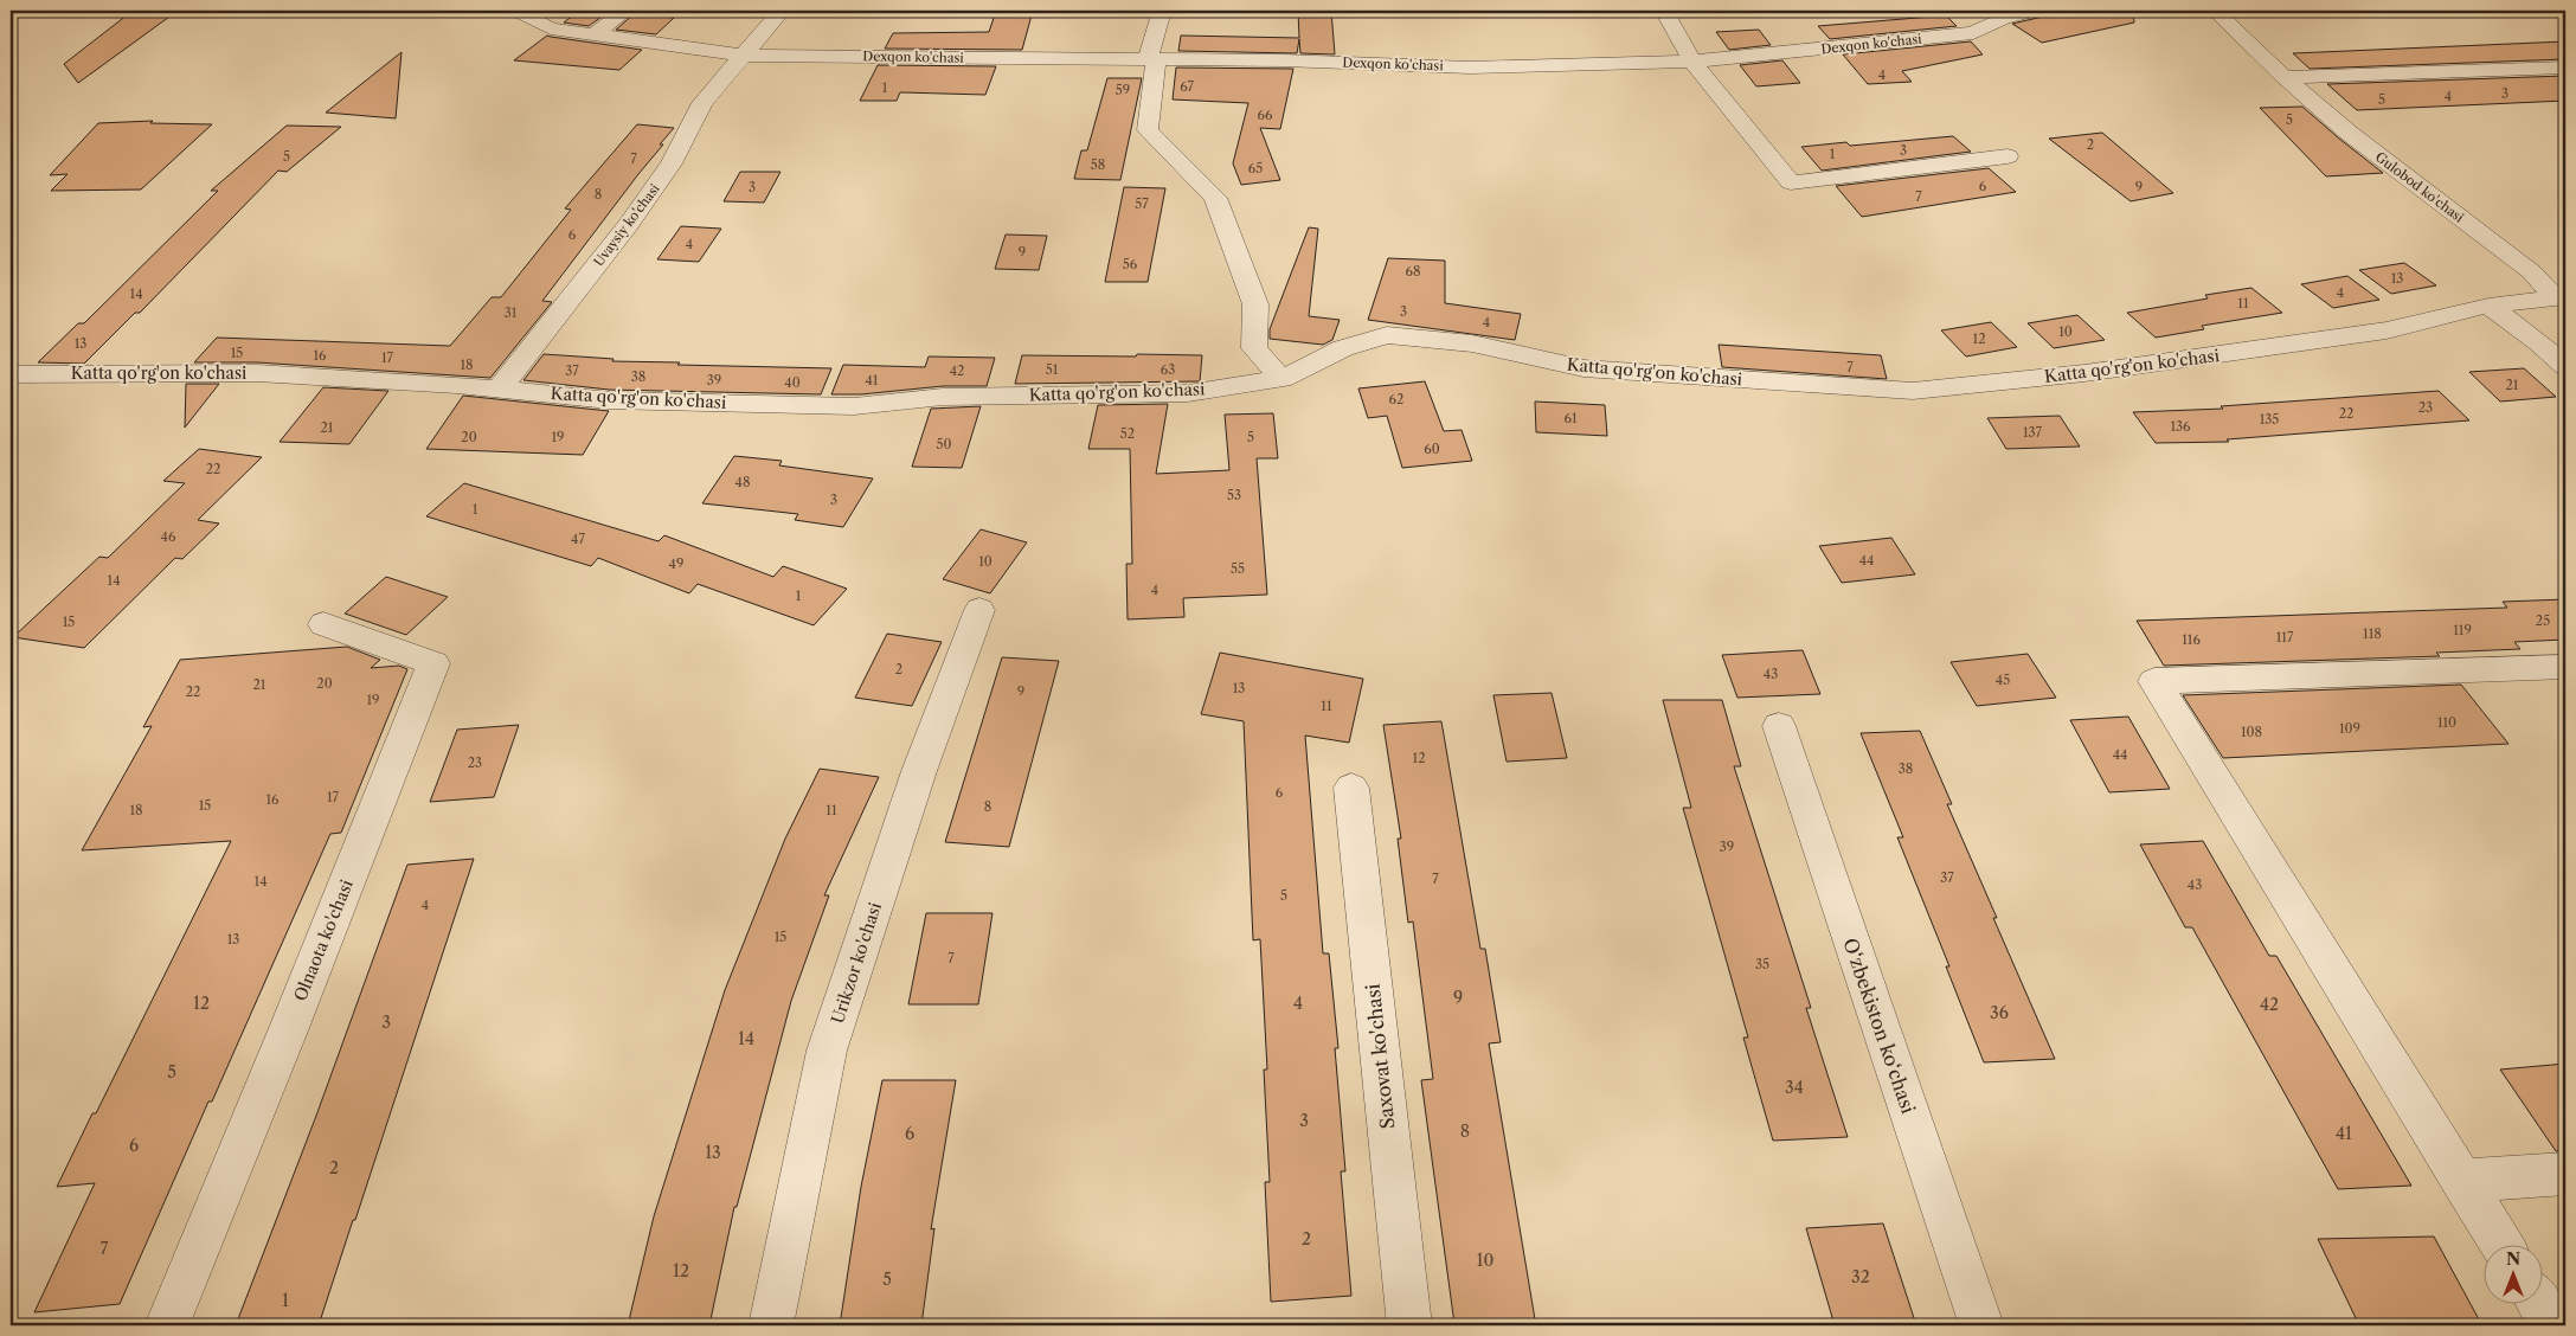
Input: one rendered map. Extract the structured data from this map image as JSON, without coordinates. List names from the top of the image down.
{
  "streets": {
    "street": [
      "Dexqon ko'chasi",
      "Gulobod ko'chasi",
      "Uvaysiy ko'chasi",
      "Katta qo'rg'on ko'chasi",
      "Olnaota ko'chasi",
      "Urikzor ko'chasi",
      "O‘zbekiston ko‘chasi",
      "Saxovat ko'chasi"
    ]
  },
  "crossings": [
    ["Dexqon ko'chasi", "Uvaysiy ko'chasi"],
    ["Gulobod ko'chasi", "Katta qo'rg'on ko'chasi"],
    ["Uvaysiy ko'chasi", "Katta qo'rg'on ko'chasi"]
  ],
  "house_numbers": [
    "4",
    "67",
    "1",
    "59",
    "3",
    "4",
    "5",
    "66",
    "5",
    "2",
    "3",
    "1",
    "5",
    "7",
    "58",
    "65",
    "6",
    "3",
    "9",
    "8",
    "7",
    "57",
    "6",
    "4",
    "9",
    "56",
    "68",
    "13",
    "4",
    "14",
    "11",
    "3",
    "31",
    "4",
    "10",
    "12",
    "13",
    "15",
    "16",
    "17",
    "18",
    "7",
    "51",
    "63",
    "37",
    "42",
    "38",
    "39",
    "41",
    "40",
    "21",
    "62",
    "23",
    "22",
    "61",
    "135",
    "136",
    "21",
    "137",
    "52",
    "20",
    "19",
    "5",
    "50",
    "60",
    "22",
    "48",
    "53",
    "3",
    "1",
    "46",
    "47",
    "44",
    "10",
    "49",
    "55",
    "14",
    "4",
    "1",
    "25",
    "15",
    "119",
    "118",
    "117",
    "116",
    "2",
    "43",
    "45",
    "20",
    "21",
    "13",
    "22",
    "9",
    "19",
    "11",
    "110",
    "109",
    "108",
    "44",
    "12",
    "23",
    "38",
    "6",
    "17",
    "16",
    "15",
    "8",
    "18",
    "11",
    "39",
    "37",
    "7",
    "14",
    "43",
    "5",
    "4",
    "15",
    "13",
    "7",
    "35",
    "9",
    "12",
    "4",
    "42",
    "36",
    "3",
    "14",
    "5",
    "34",
    "3",
    "8",
    "6",
    "41",
    "6",
    "13",
    "2",
    "2",
    "7",
    "10",
    "12",
    "32",
    "5",
    "1"
  ],
  "north": "top"
}
